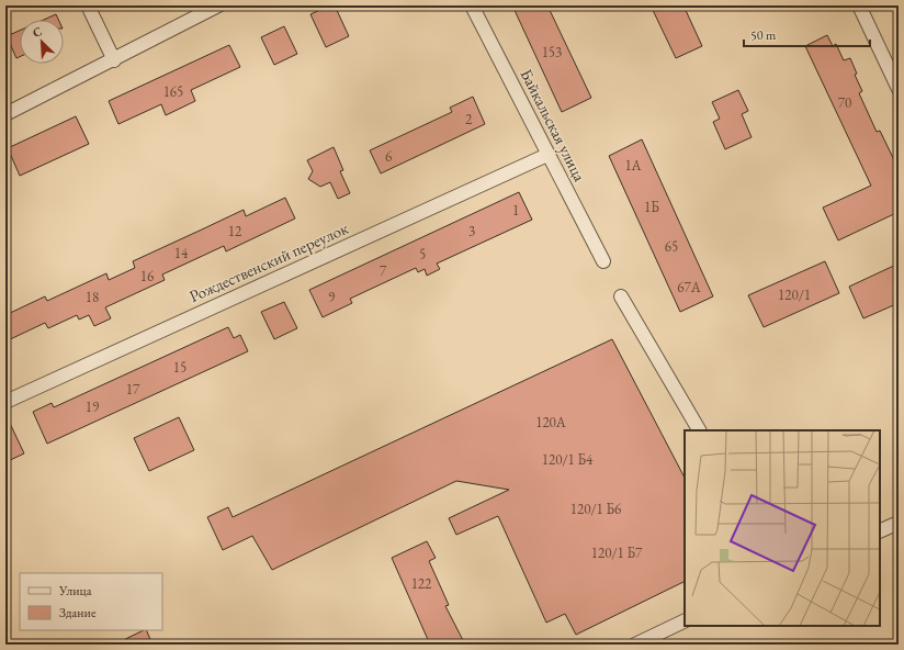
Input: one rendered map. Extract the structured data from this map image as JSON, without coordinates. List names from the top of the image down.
{
  "streets": {
    "street": ["Байкальская улица", "Рождественский переулок"]
  },
  "crossings": [
    ["Байкальская улица", "Рождественский переулок"]
  ],
  "house_numbers": [
    "153",
    "165",
    "70",
    "2",
    "6",
    "1А",
    "1Б",
    "1",
    "12",
    "3",
    "65",
    "14",
    "5",
    "7",
    "16",
    "67А",
    "120/1",
    "18",
    "9",
    "15",
    "17",
    "19",
    "120А",
    "120/1 Б4",
    "120/1 Б6",
    "120/1 Б7",
    "122"
  ],
  "legend": ["Улица", "Здание"],
  "scale_bar": "50 m",
  "north": "top left"
}
